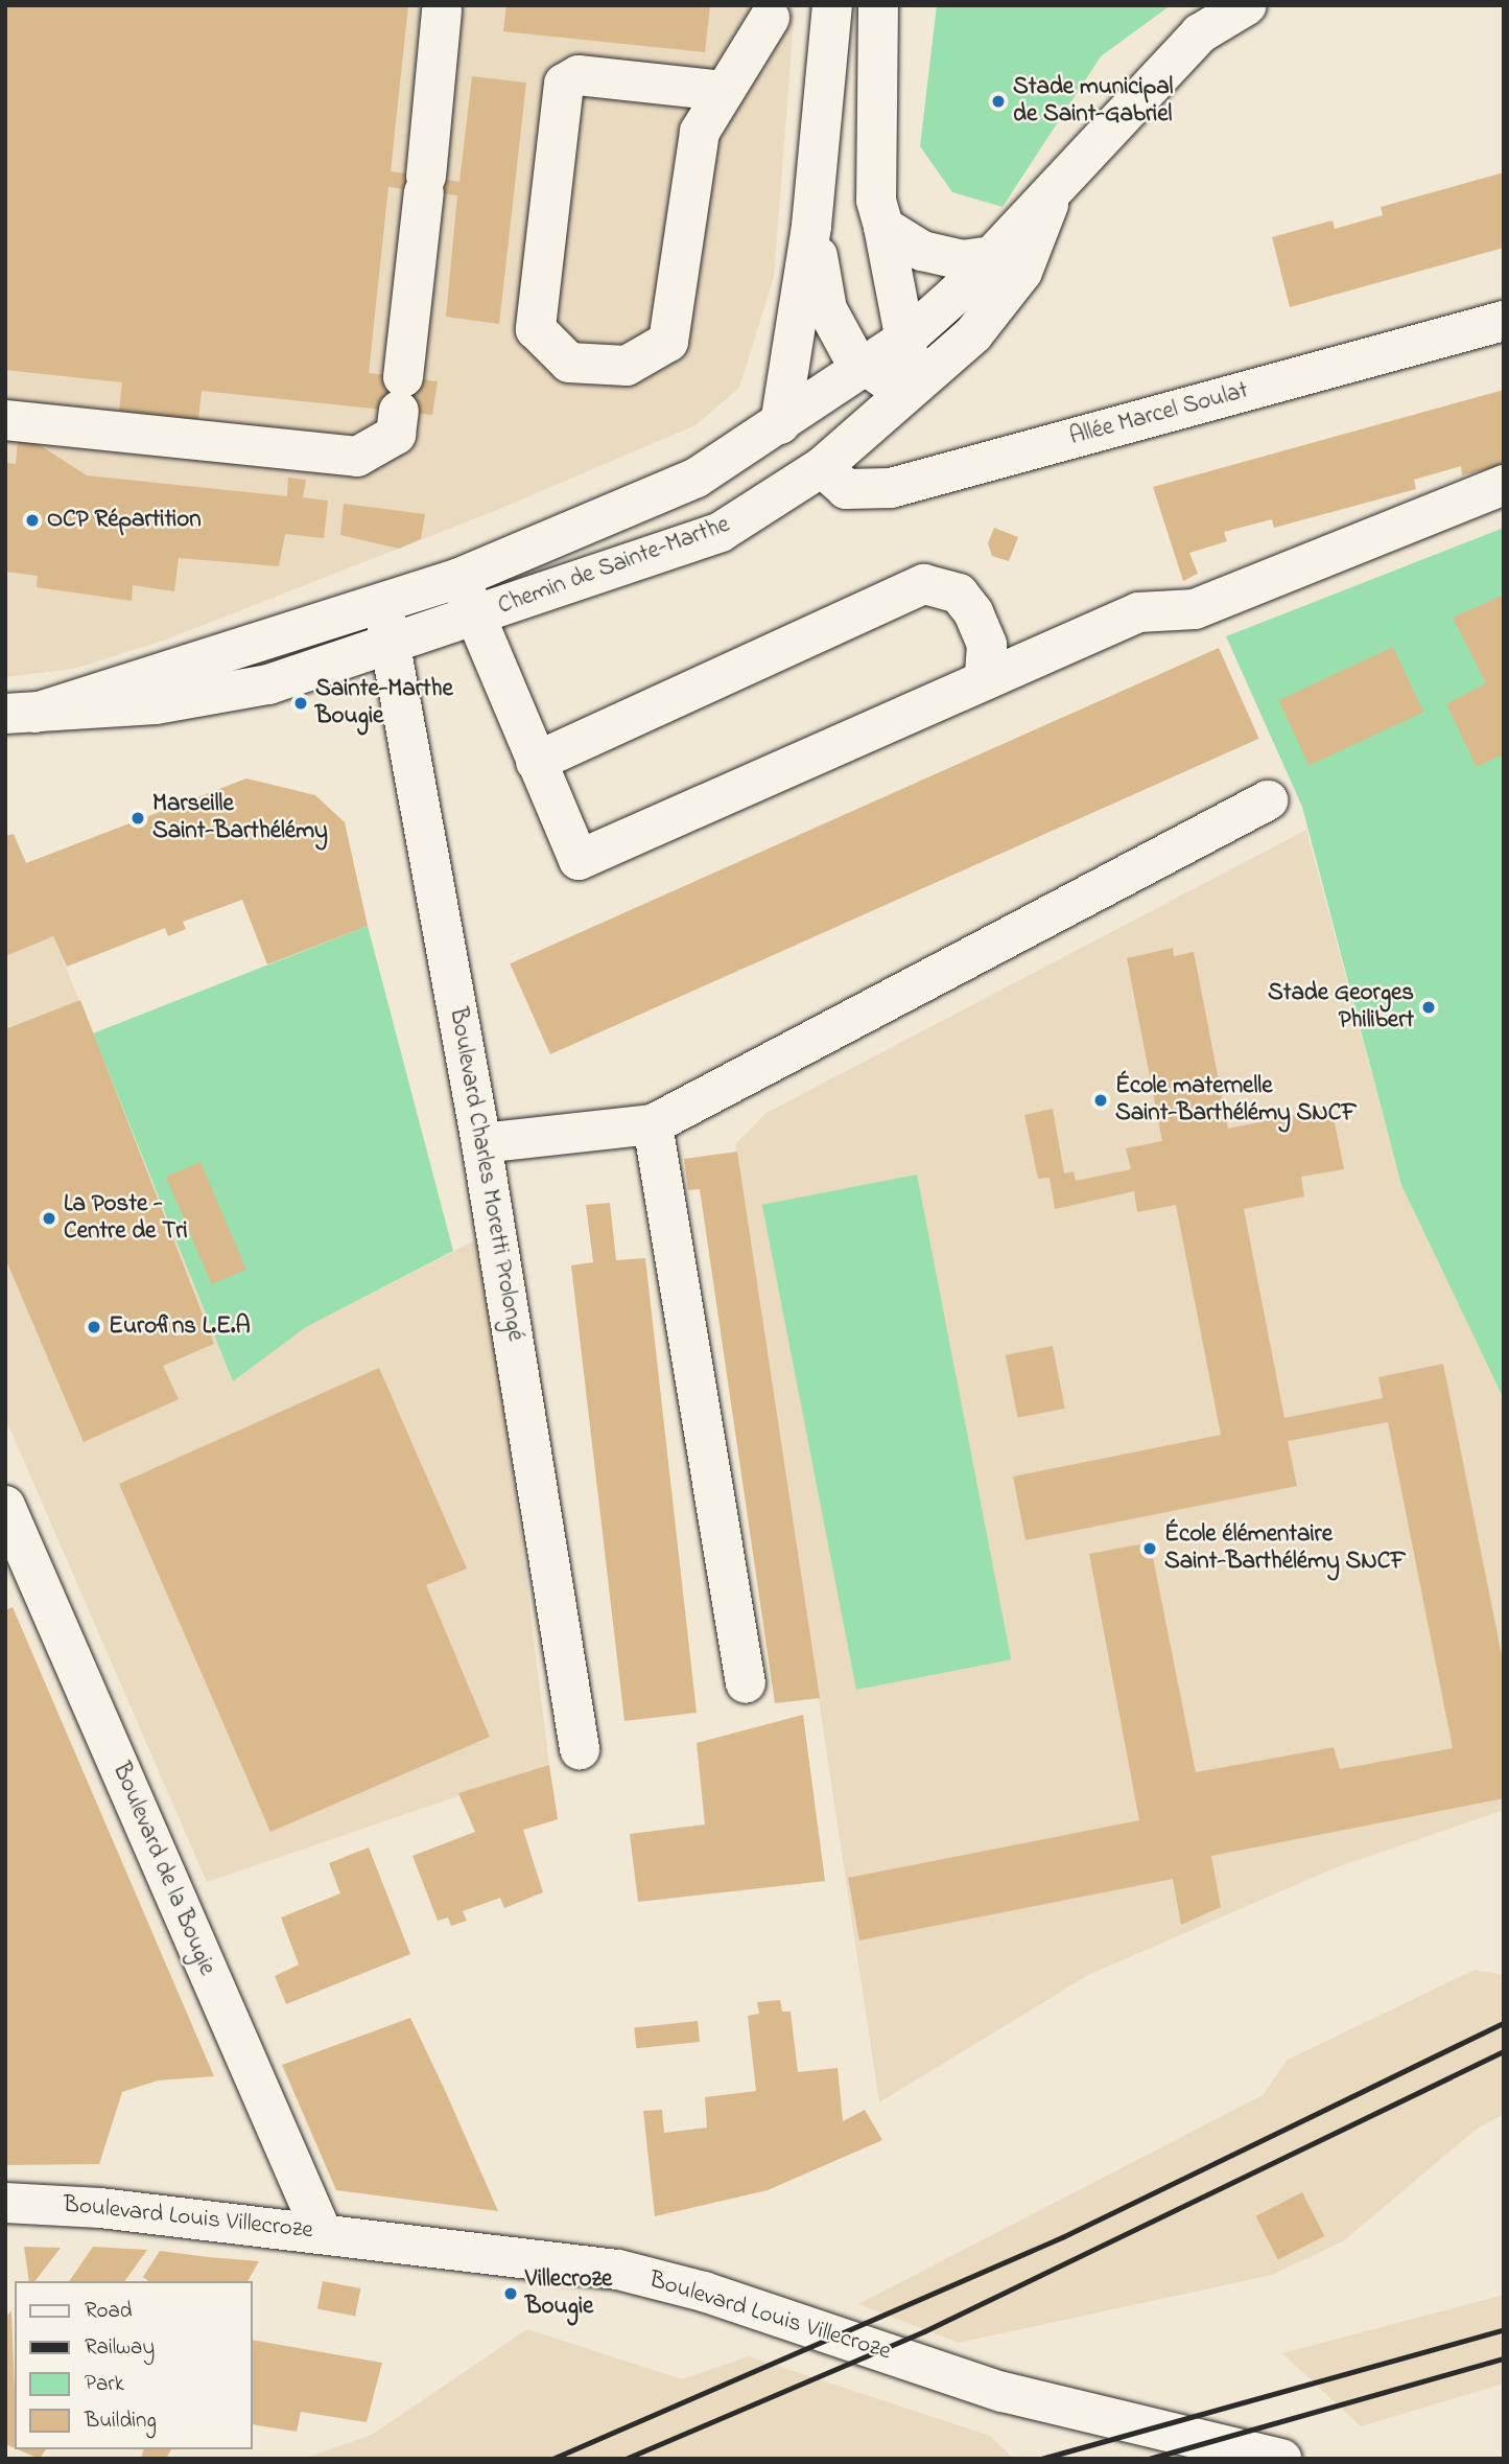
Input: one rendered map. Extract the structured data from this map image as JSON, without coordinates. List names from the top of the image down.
{
  "streets": {
    "street": [
      "Allée Marcel Soulat",
      "Chemin de Sainte-Marthe",
      "Boulevard Charles Moretti Prolongé",
      "Boulevard de la Bougie",
      "Boulevard Louis Villecroze"
    ]
  },
  "crossings": [
    ["Allée Marcel Soulat", "Chemin de Sainte-Marthe"],
    ["Chemin de Sainte-Marthe", "Boulevard Charles Moretti Prolongé"],
    ["Boulevard de la Bougie", "Boulevard Louis Villecroze"]
  ],
  "places": [
    "Stade municipal de Saint-Gabriel",
    "OCP Répartition",
    "Sainte-Marthe Bougie",
    "Marseille Saint-Barthélémy",
    "Stade Georges Philibert",
    "École maternelle Saint-Barthélémy SNCF",
    "La Poste - Centre de Tri",
    "Eurofins L.E.A",
    "École élémentaire Saint-Barthélémy SNCF",
    "Villecroze Bougie"
  ],
  "legend": [
    "Road",
    "Railway",
    "Park",
    "Building"
  ]
}
